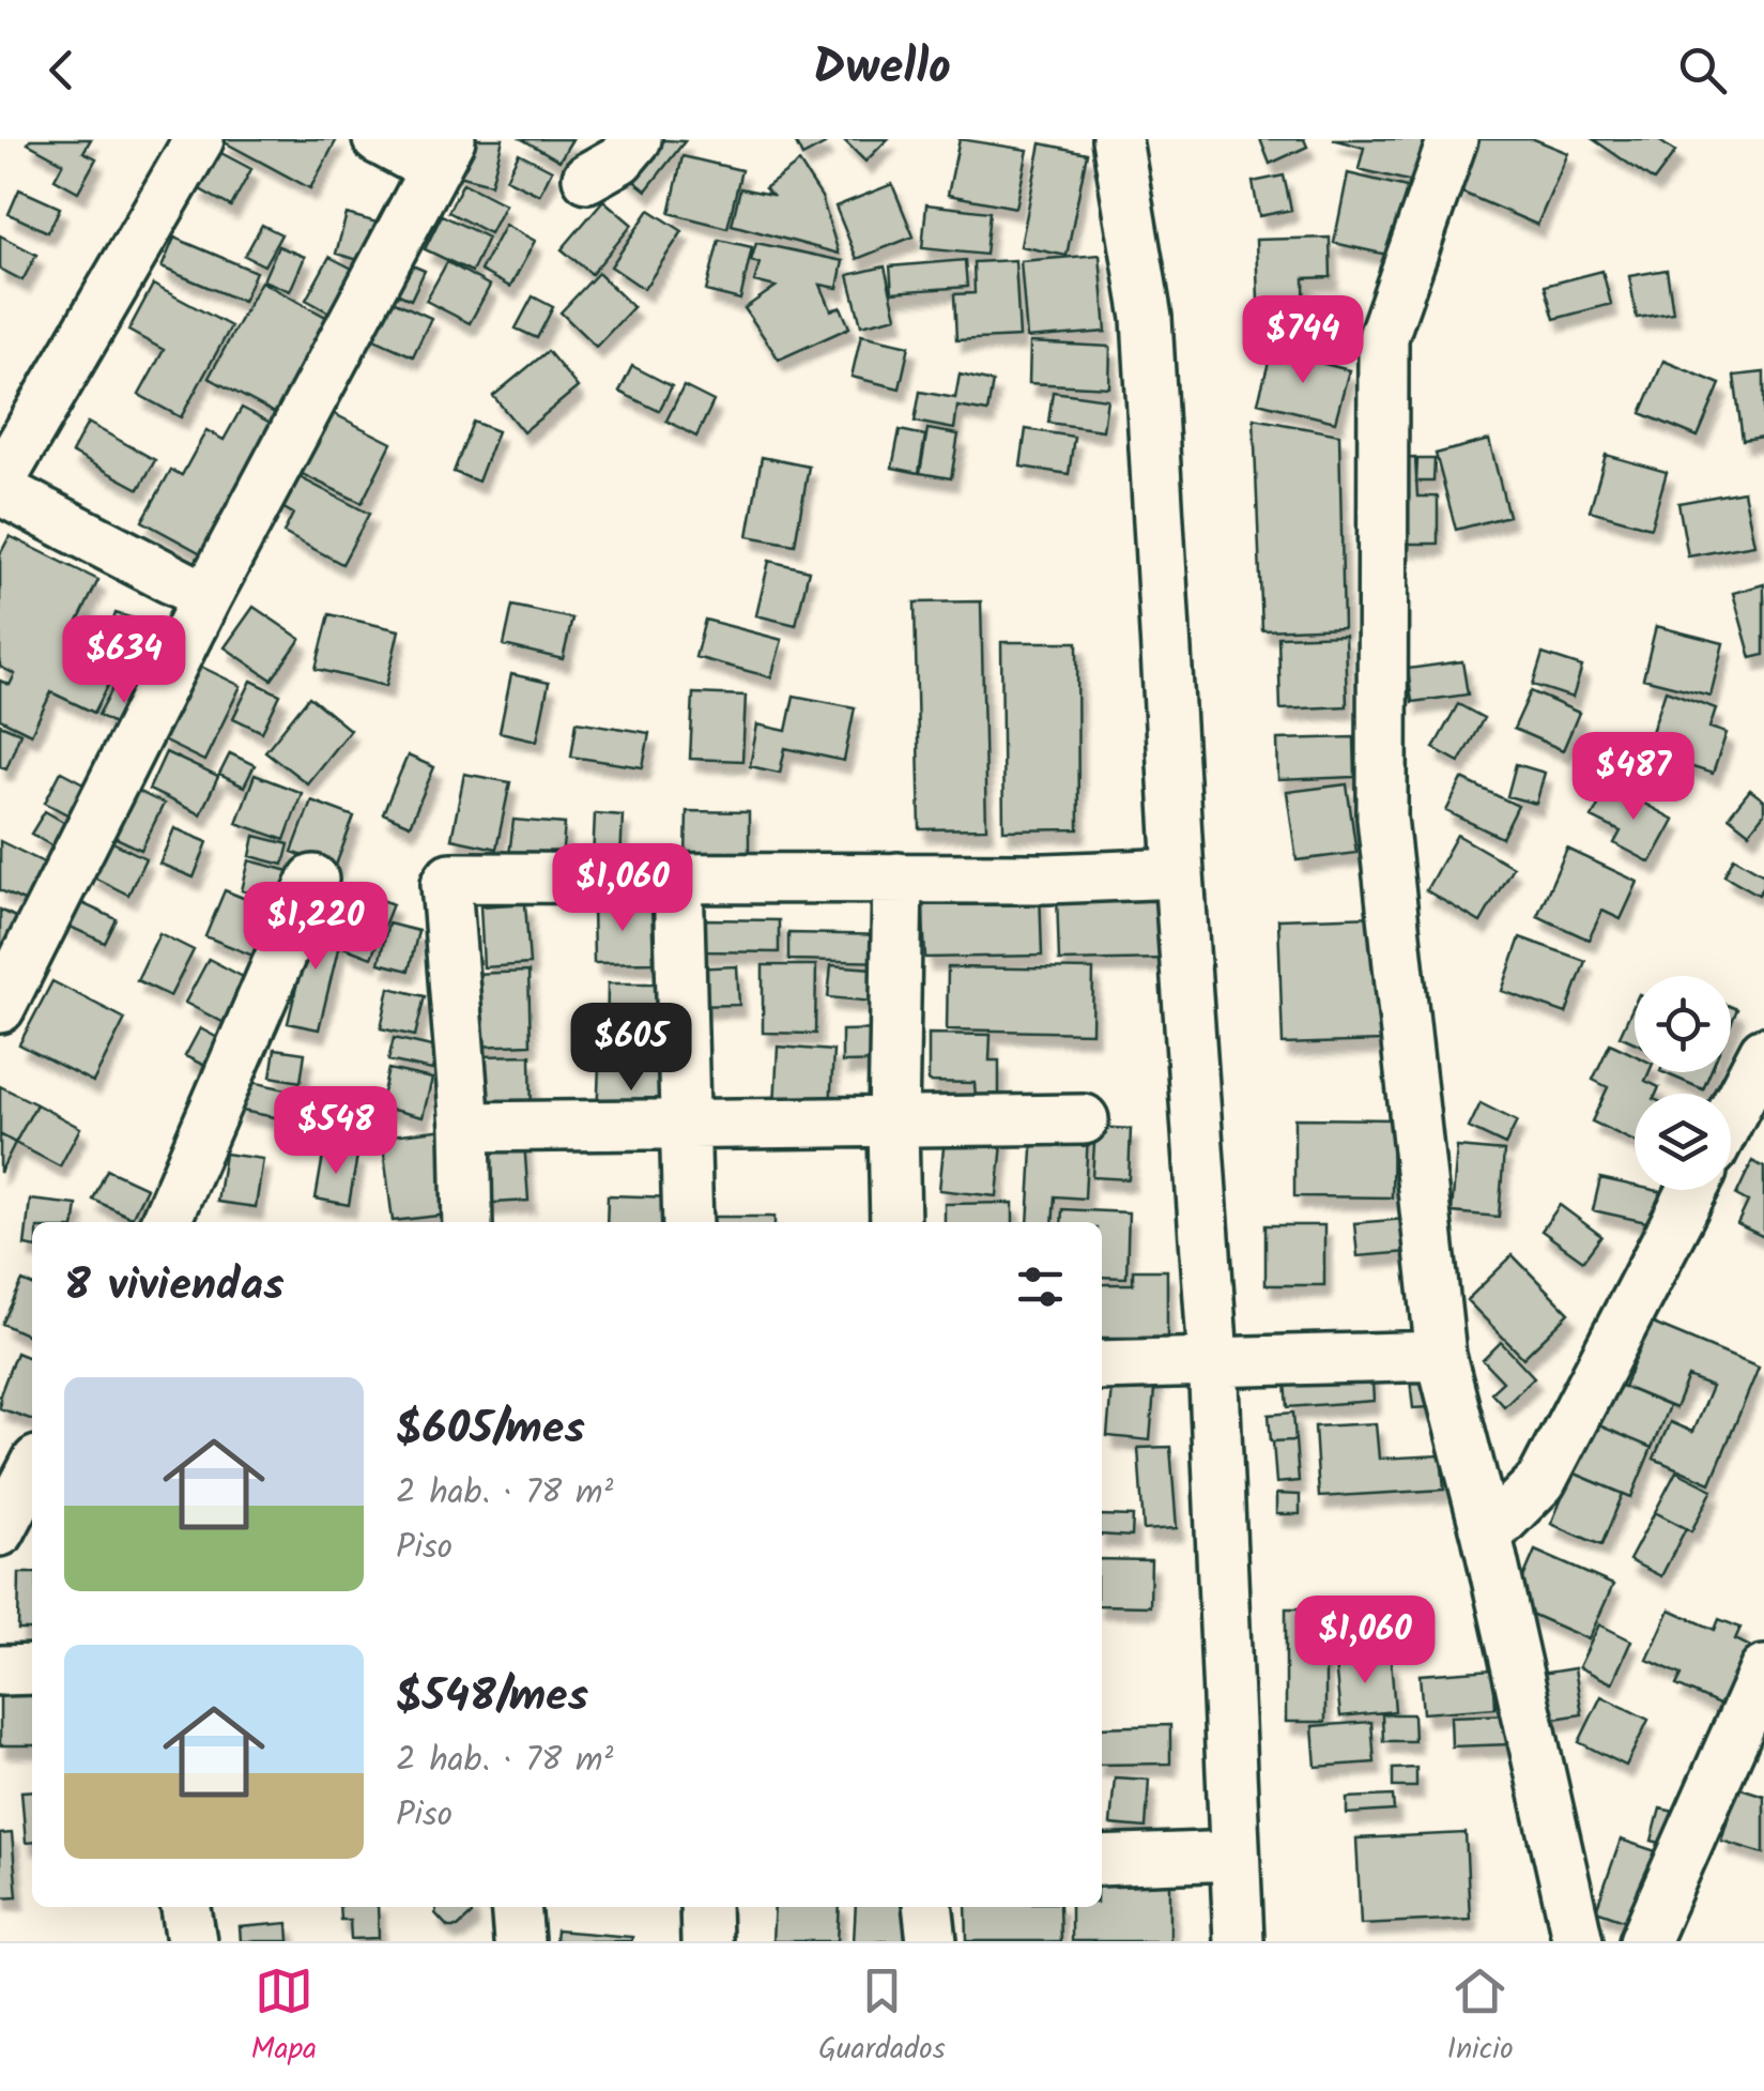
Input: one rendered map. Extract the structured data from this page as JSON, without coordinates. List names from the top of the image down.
{
  "page": {
    "header": "Dwello",
    "price": [
      "$744",
      "$634",
      "$487",
      "$1,060",
      "$1,220",
      "$605",
      "$548",
      "$1,060"
    ],
    "heading": "8 viviendas",
    "list": [
      {
        "name": "$605/mes",
        "note": "2 hab. · 78 m² · Piso"
      },
      {
        "name": "$548/mes",
        "note": "2 hab. · 78 m² · Piso"
      }
    ],
    "tabs": ["Mapa", "Guardados", "Inicio"]
  }
}
